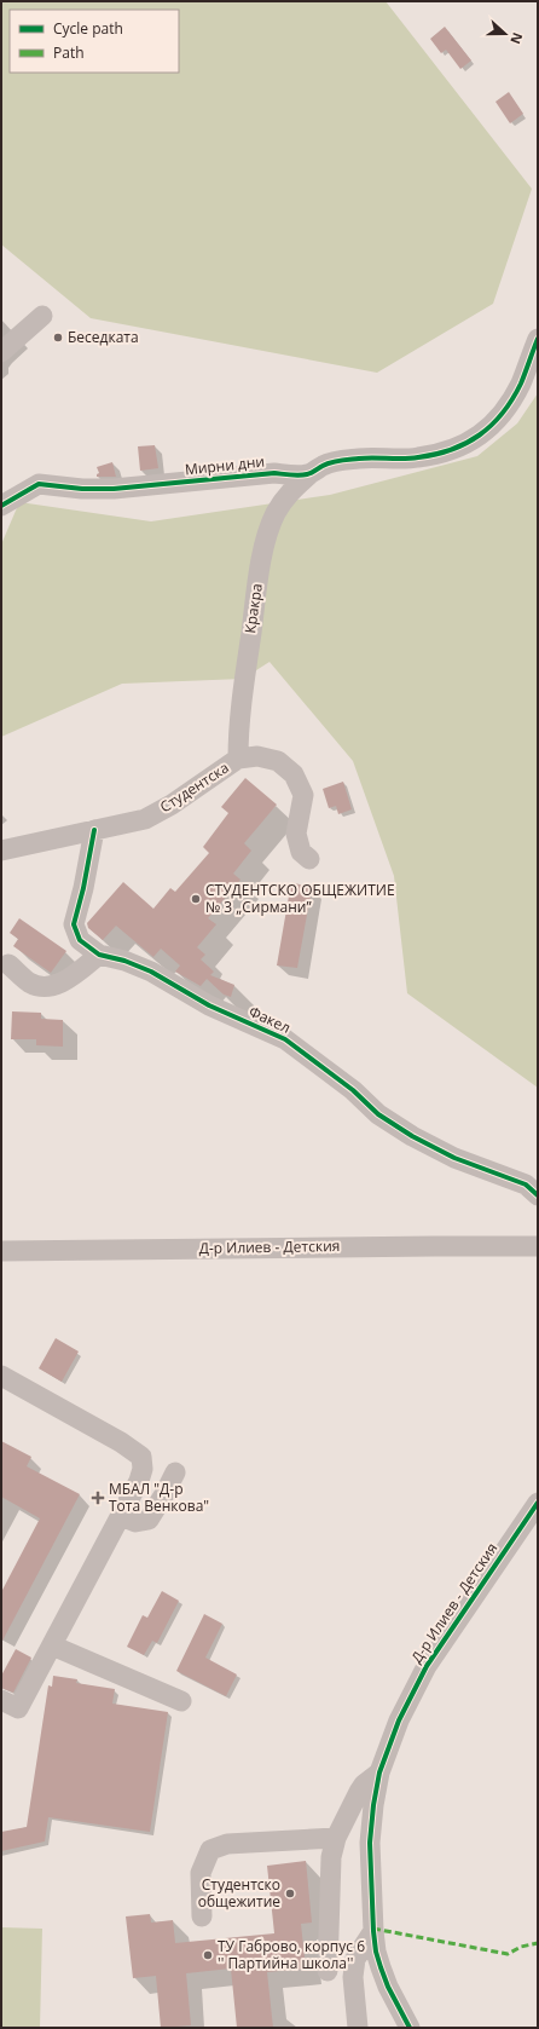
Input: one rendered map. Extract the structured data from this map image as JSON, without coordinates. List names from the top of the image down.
{
  "streets": {
    "street": [
      "Мирни дни",
      "Кракра",
      "Студентска",
      "Факел",
      "Д-р Илиев - Детския"
    ]
  },
  "crossings": [
    ["Мирни дни", "Кракра"],
    ["Кракра", "Студентска"],
    ["Студентска", "Факел"]
  ],
  "places": {
    "other": [
      "Беседката",
      "СТУДЕНТСКО ОБЩЕЖИТИЕ № 3 „Сирмани”",
      "Студентско общежитие",
      "ТУ Габрово, корпус 6 '' Партийна школа''"
    ],
    "health": ["МБАЛ \"Д-р Тота Венкова\""]
  },
  "legend": ["Cycle path", "Path"],
  "north": "right"
}
